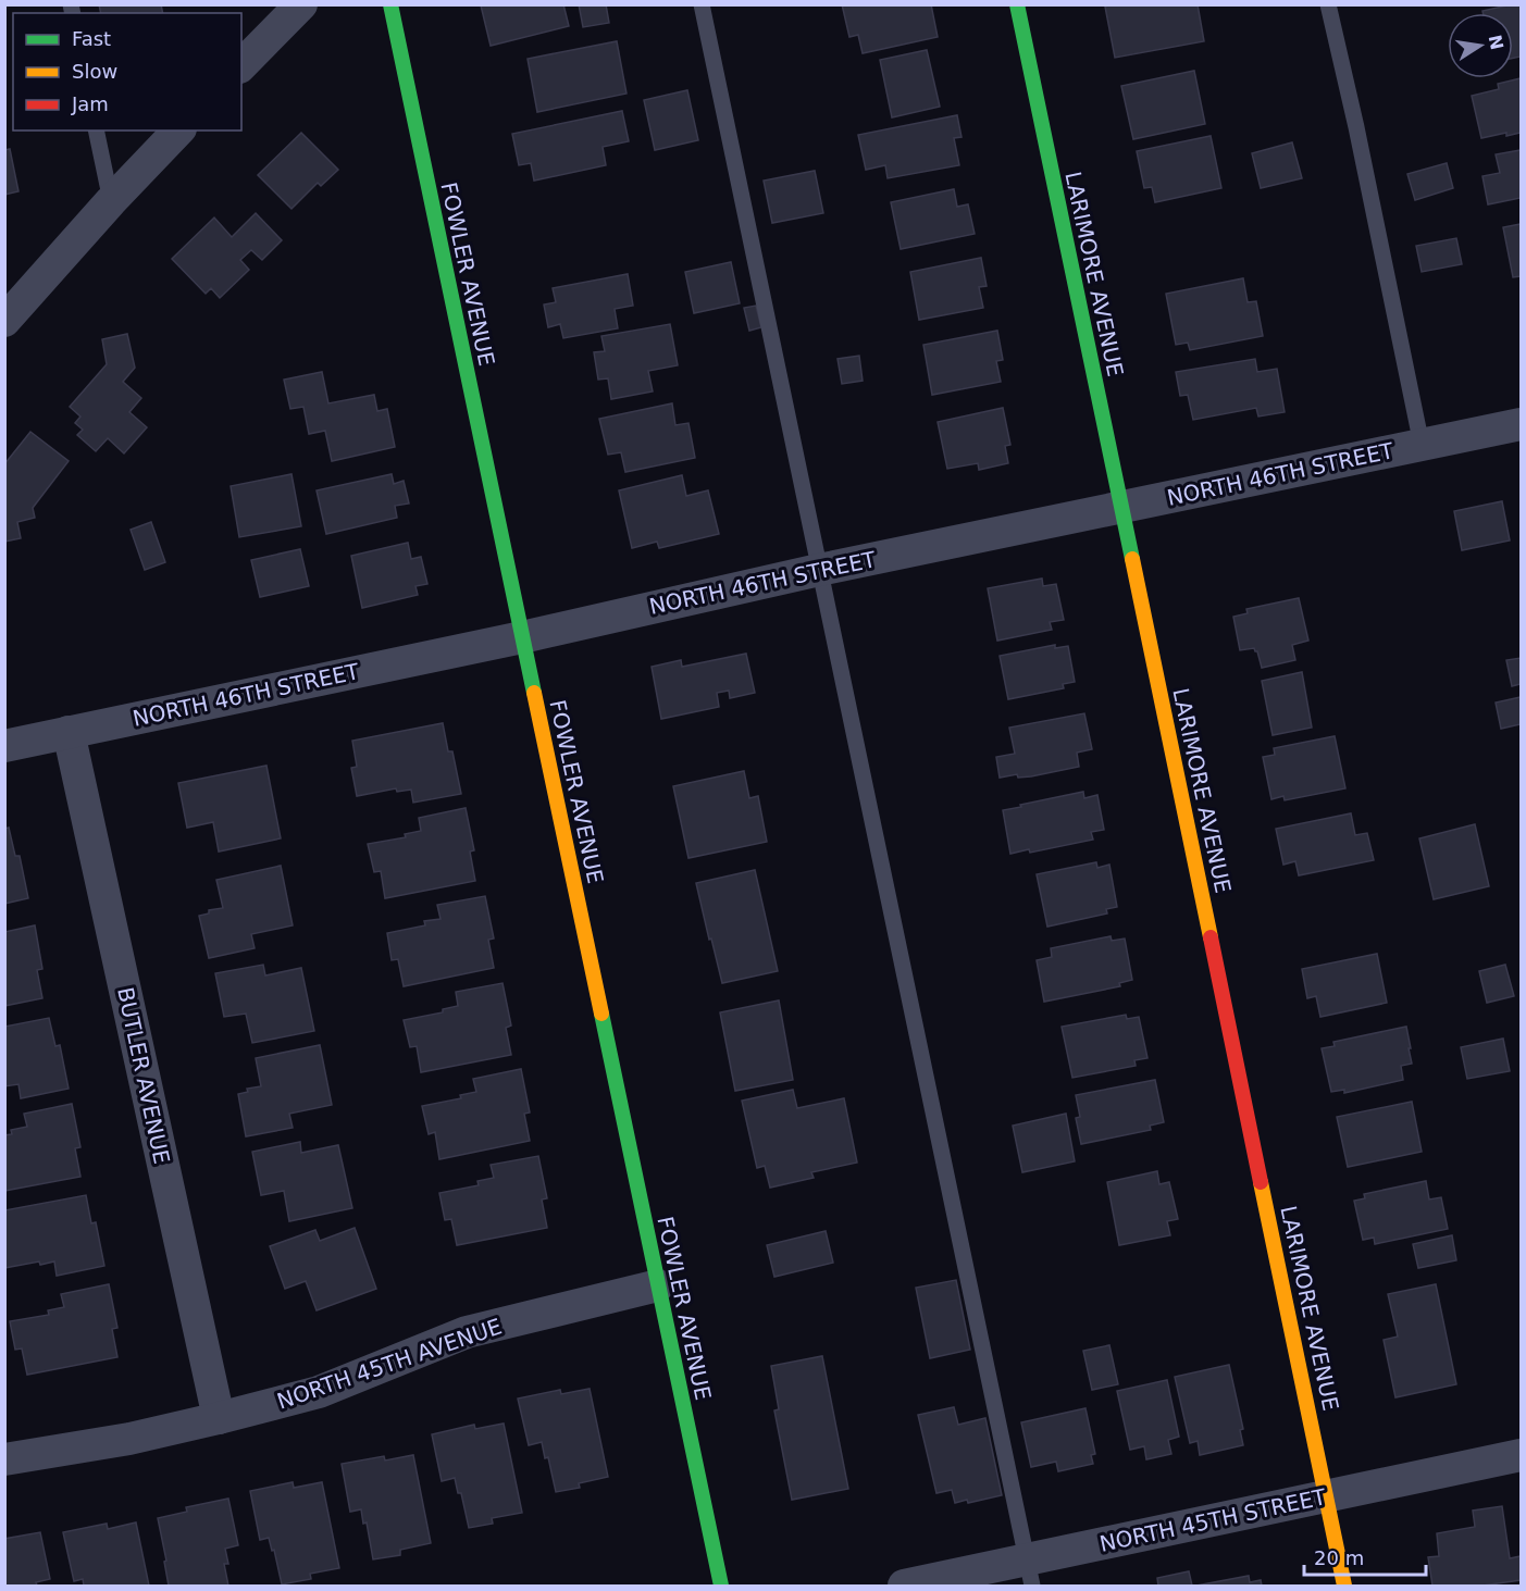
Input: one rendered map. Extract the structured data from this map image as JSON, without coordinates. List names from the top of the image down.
{
  "streets": {
    "street": [
      "FOWLER AVENUE",
      "LARIMORE AVENUE",
      "NORTH 46TH STREET",
      "BUTLER AVENUE",
      "NORTH 45TH AVENUE",
      "NORTH 45TH STREET"
    ]
  },
  "crossings": [
    ["FOWLER AVENUE", "NORTH 46TH STREET"],
    ["FOWLER AVENUE", "NORTH 45TH AVENUE"],
    ["LARIMORE AVENUE", "NORTH 46TH STREET"],
    ["LARIMORE AVENUE", "NORTH 45TH STREET"],
    ["NORTH 46TH STREET", "BUTLER AVENUE"],
    ["BUTLER AVENUE", "NORTH 45TH AVENUE"]
  ],
  "legend": ["Fast", "Slow", "Jam"],
  "scale_bar": "20 m",
  "north": "right"
}
